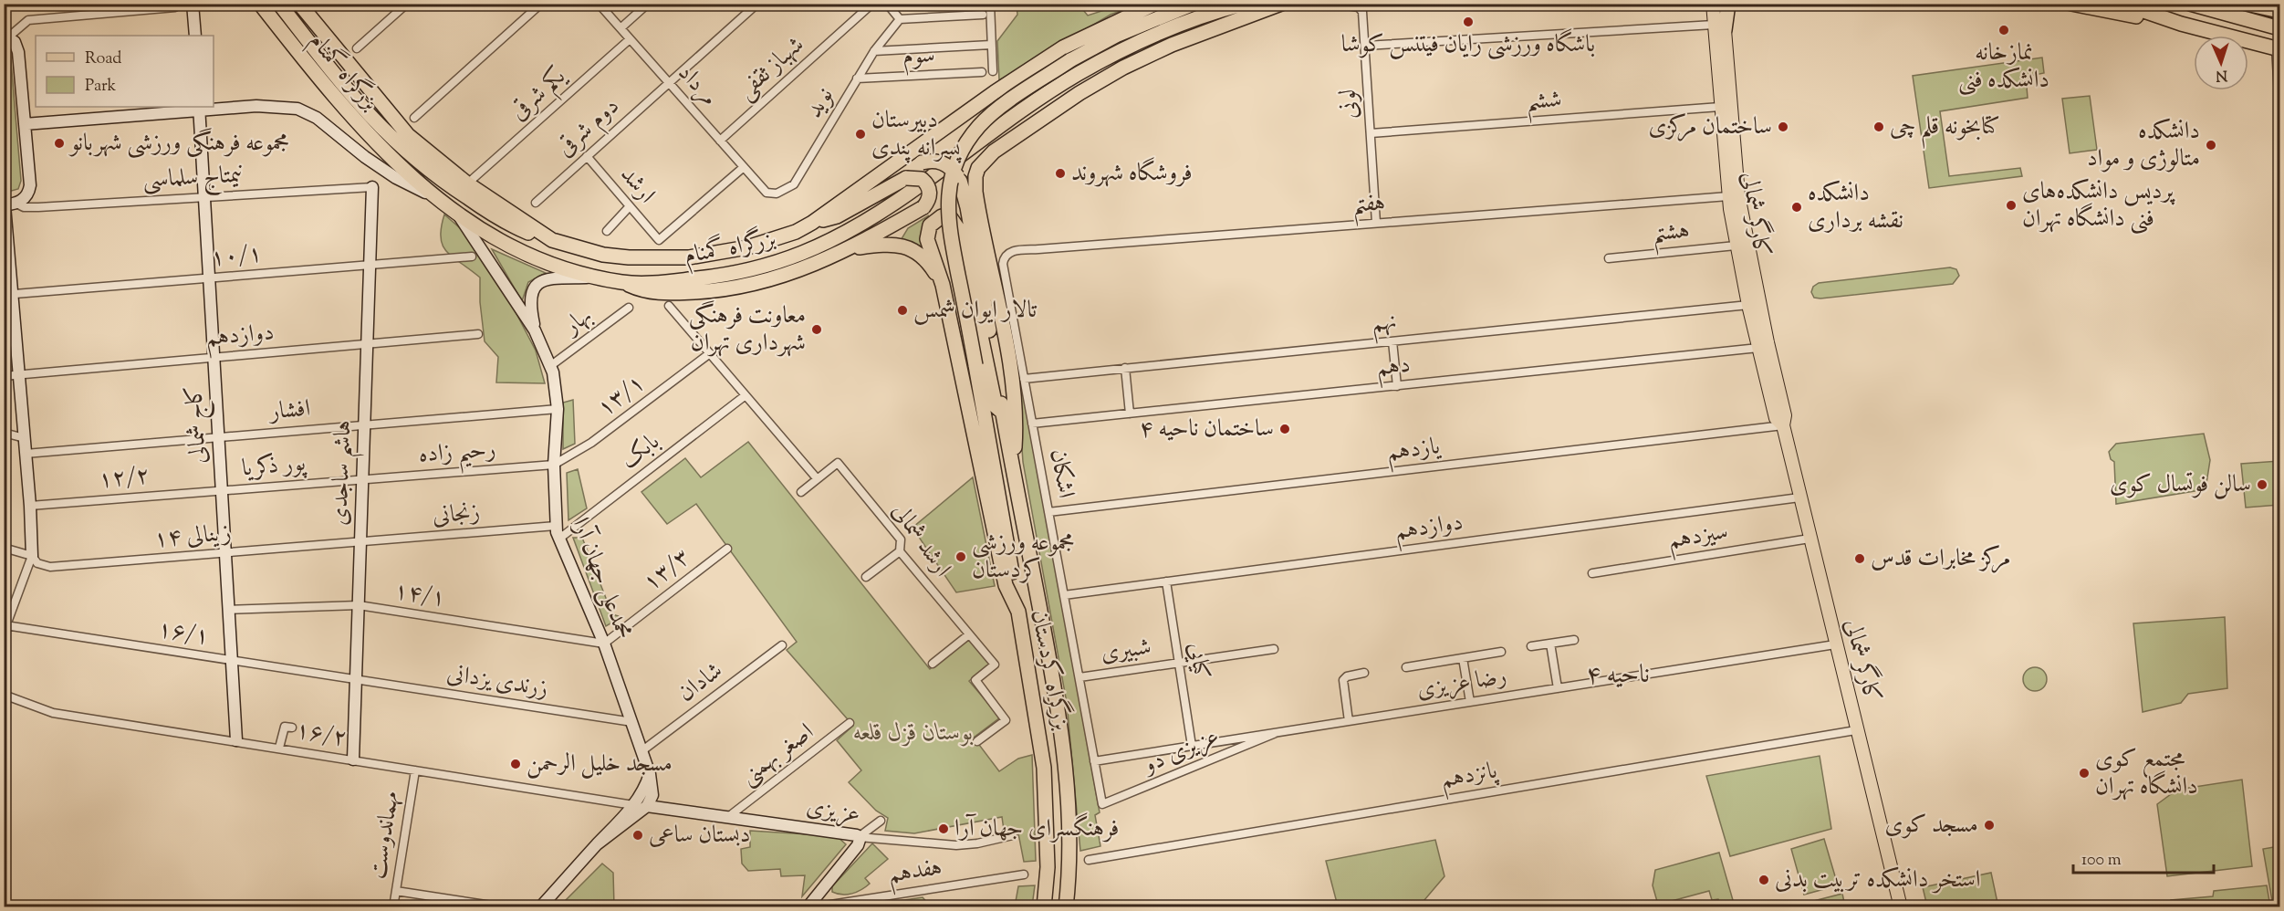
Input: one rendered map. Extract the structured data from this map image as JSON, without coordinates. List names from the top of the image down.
{
  "streets": {
    "highway": ["بزرگراه گمنام", "بزرگراه کردستان"],
    "main road": ["کارگر شمالی"],
    "street": [
      "سوم",
      "شهباز ثقفی",
      "مرداد",
      "یکم شرقی",
      "ششم",
      "نوید",
      "لونی",
      "دوم شرقی",
      "نیمتاج سلماسی",
      "ارشد",
      "هفتم",
      "هشتم",
      "۱۰/۱",
      "بهار",
      "نهم",
      "دوازدهم",
      "دهم",
      "۱۳/۱",
      "افشار",
      "کاج شمالی",
      "یازدهم",
      "بابک",
      "رحیم زاده",
      "پور ذکریا",
      "هاشم ساجدی",
      "اشکان",
      "۱۲/۲",
      "زنجانی",
      "زینالی ۱۴",
      "سیزدهم",
      "ارشد شمالی",
      "۱۳/۳",
      "محمدعلی جهان آرا",
      "۱۴/۱",
      "۱۶/۱",
      "شبیری",
      "کیایی",
      "زرندی یزدانی",
      "شادان",
      "رضا عزیزی",
      "۱۶/۲",
      "عزیزی دو",
      "اصغر بهمنی",
      "پانزدهم",
      "عزیزی",
      "مهماندوست",
      "هفدهم"
    ]
  },
  "crossings": [
    ["سوم", "نوید"],
    ["شهباز ثقفی", "مرداد"],
    ["مرداد", "یکم شرقی"],
    ["مرداد", "نوید"],
    ["مرداد", "دوم شرقی"],
    ["مرداد", "ارشد"],
    ["ششم", "لونی"],
    ["ششم", "کارگر شمالی"],
    ["لونی", "هفتم"],
    ["دوم شرقی", "ارشد"],
    ["نیمتاج سلماسی", "کاج شمالی"],
    ["نیمتاج سلماسی", "هاشم ساجدی"],
    ["هفتم", "کارگر شمالی"],
    ["هفتم", "اشکان"],
    ["کارگر شمالی", "هشتم"],
    ["کارگر شمالی", "نهم"],
    ["کارگر شمالی", "دوازدهم"],
    ["کارگر شمالی", "دهم"],
    ["کارگر شمالی", "یازدهم"],
    ["کارگر شمالی", "سیزدهم"],
    ["کارگر شمالی", "رضا عزیزی"],
    ["کارگر شمالی", "پانزدهم"],
    ["۱۰/۱", "کاج شمالی"],
    ["۱۰/۱", "هاشم ساجدی"],
    ["بهار", "محمدعلی جهان آرا"],
    ["نهم", "اشکان"],
    ["دوازدهم", "کاج شمالی"],
    ["دوازدهم", "هاشم ساجدی"],
    ["دوازدهم", "اشکان"],
    ["دوازدهم", "کیایی"],
    ["دهم", "اشکان"],
    ["۱۳/۱", "رحیم زاده"],
    ["۱۳/۱", "محمدعلی جهان آرا"],
    ["افشار", "کاج شمالی"],
    ["افشار", "هاشم ساجدی"],
    ["افشار", "محمدعلی جهان آرا"],
    ["کاج شمالی", "پور ذکریا"],
    ["کاج شمالی", "۱۲/۲"],
    ["کاج شمالی", "زینالی ۱۴"],
    ["کاج شمالی", "۱۴/۱"],
    ["کاج شمالی", "۱۶/۱"],
    ["کاج شمالی", "۱۶/۲"],
    ["یازدهم", "اشکان"],
    ["بابک", "محمدعلی جهان آرا"],
    ["رحیم زاده", "پور ذکریا"],
    ["رحیم زاده", "هاشم ساجدی"],
    ["رحیم زاده", "محمدعلی جهان آرا"],
    ["پور ذکریا", "هاشم ساجدی"],
    ["پور ذکریا", "۱۲/۲"],
    ["هاشم ساجدی", "زنجانی"],
    ["هاشم ساجدی", "زینالی ۱۴"],
    ["هاشم ساجدی", "۱۴/۱"],
    ["هاشم ساجدی", "۱۶/۱"],
    ["هاشم ساجدی", "زرندی یزدانی"],
    ["هاشم ساجدی", "۱۶/۲"],
    ["اشکان", "شبیری"],
    ["اشکان", "رضا عزیزی"],
    ["اشکان", "عزیزی دو"],
    ["زنجانی", "زینالی ۱۴"],
    ["زنجانی", "محمدعلی جهان آرا"],
    ["۱۳/۳", "محمدعلی جهان آرا"],
    ["۱۳/۳", "۱۴/۱"],
    ["محمدعلی جهان آرا", "۱۴/۱"],
    ["محمدعلی جهان آرا", "زرندی یزدانی"],
    ["محمدعلی جهان آرا", "شادان"],
    ["محمدعلی جهان آرا", "عزیزی"],
    ["۱۶/۱", "زرندی یزدانی"],
    ["شبیری", "کیایی"],
    ["کیایی", "رضا عزیزی"],
    ["رضا عزیزی", "عزیزی دو"],
    ["۱۶/۲", "مهماندوست"],
    ["اصغر بهمنی", "عزیزی"]
  ],
  "districts": ["ناحیه ۴"],
  "parks": ["بوستان قزل قلعه"],
  "places": [
    "باشگاه ورزشی رایان فیتنس کوشا",
    "نمازخانه دانشکده فنی",
    "ساختمان مرکزی",
    "کتابخونه قلم چی",
    "دبیرستان پسرانه پندی",
    "مجموعه فرهنگی ورزشی شهربانو",
    "دانشکده متالوژی و مواد",
    "فروشگاه شهروند",
    "پردیس دانشکده‌های فنی دانشگاه تهران",
    "دانشکده نقشه برداری",
    "تالار ایوان شمس",
    "معاونت فرهنگی شهرداری تهران",
    "ساختمان ناحیه ۴",
    "سالن فوتسال کوی",
    "مجموعه ورزشی کردستان",
    "مرکز مخابرات قدس",
    "مسجد خلیل الرحمن",
    "مجتمع کوی دانشگاه تهران",
    "مسجد کوی",
    "فرهنگسرای جهان آرا",
    "دبستان ساعی",
    "استخر دانشکده تربیت بدنی"
  ],
  "legend": ["Road", "Park"],
  "scale_bar": "100 m",
  "north": "bottom"
}
